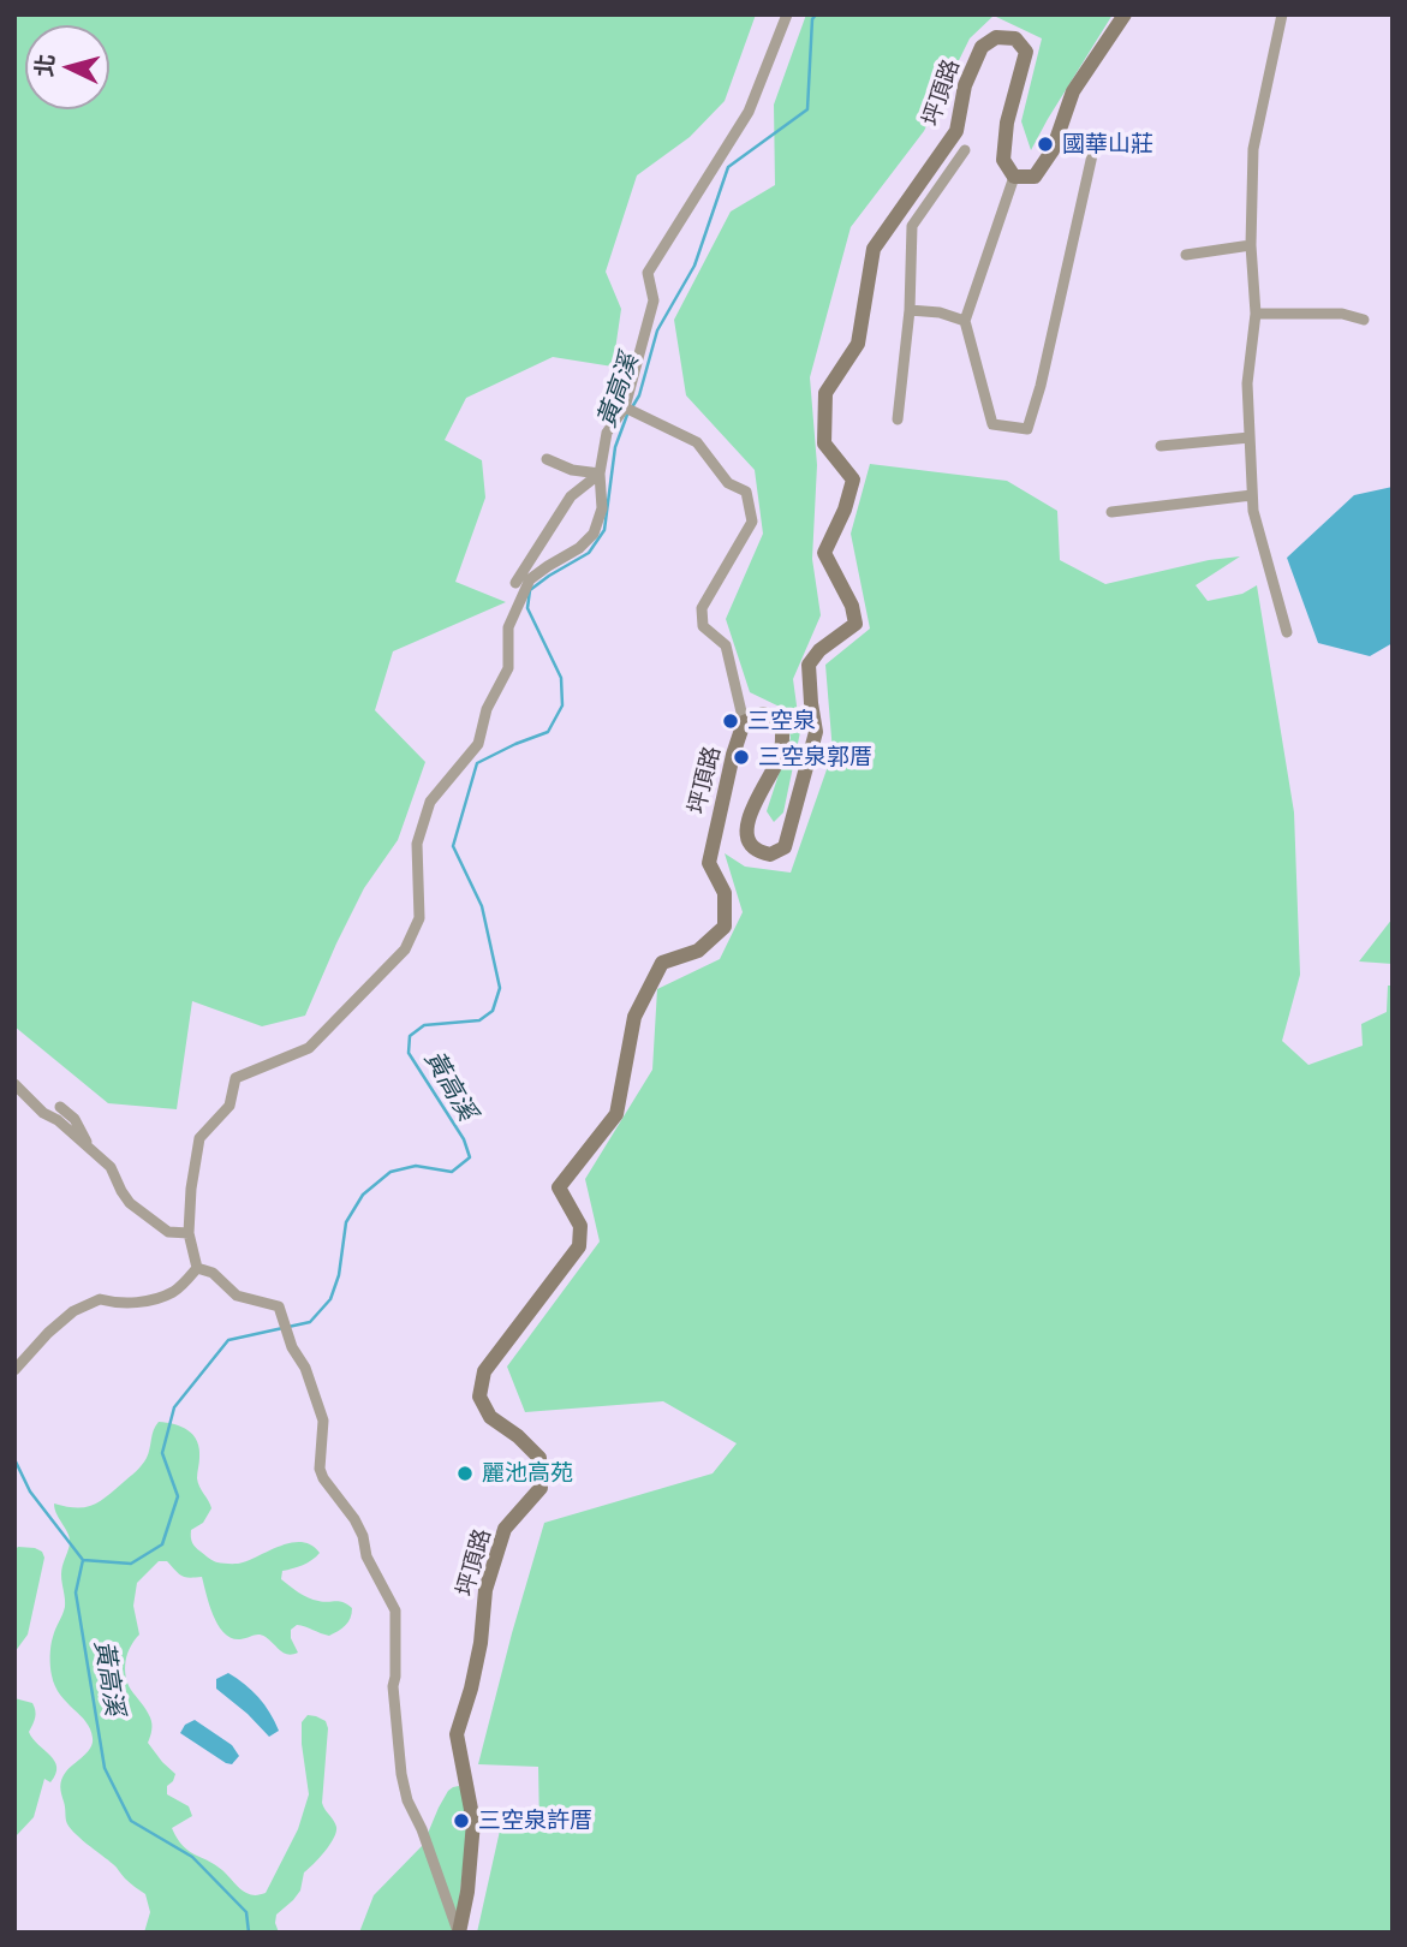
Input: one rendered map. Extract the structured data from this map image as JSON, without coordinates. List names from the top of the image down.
{
  "streets": {
    "street": ["坪頂路"]
  },
  "water": ["黃高溪"],
  "places": [
    "國華山莊",
    "三空泉",
    "三空泉郭厝",
    "麗池高苑",
    "三空泉許厝"
  ],
  "north": "left"
}
